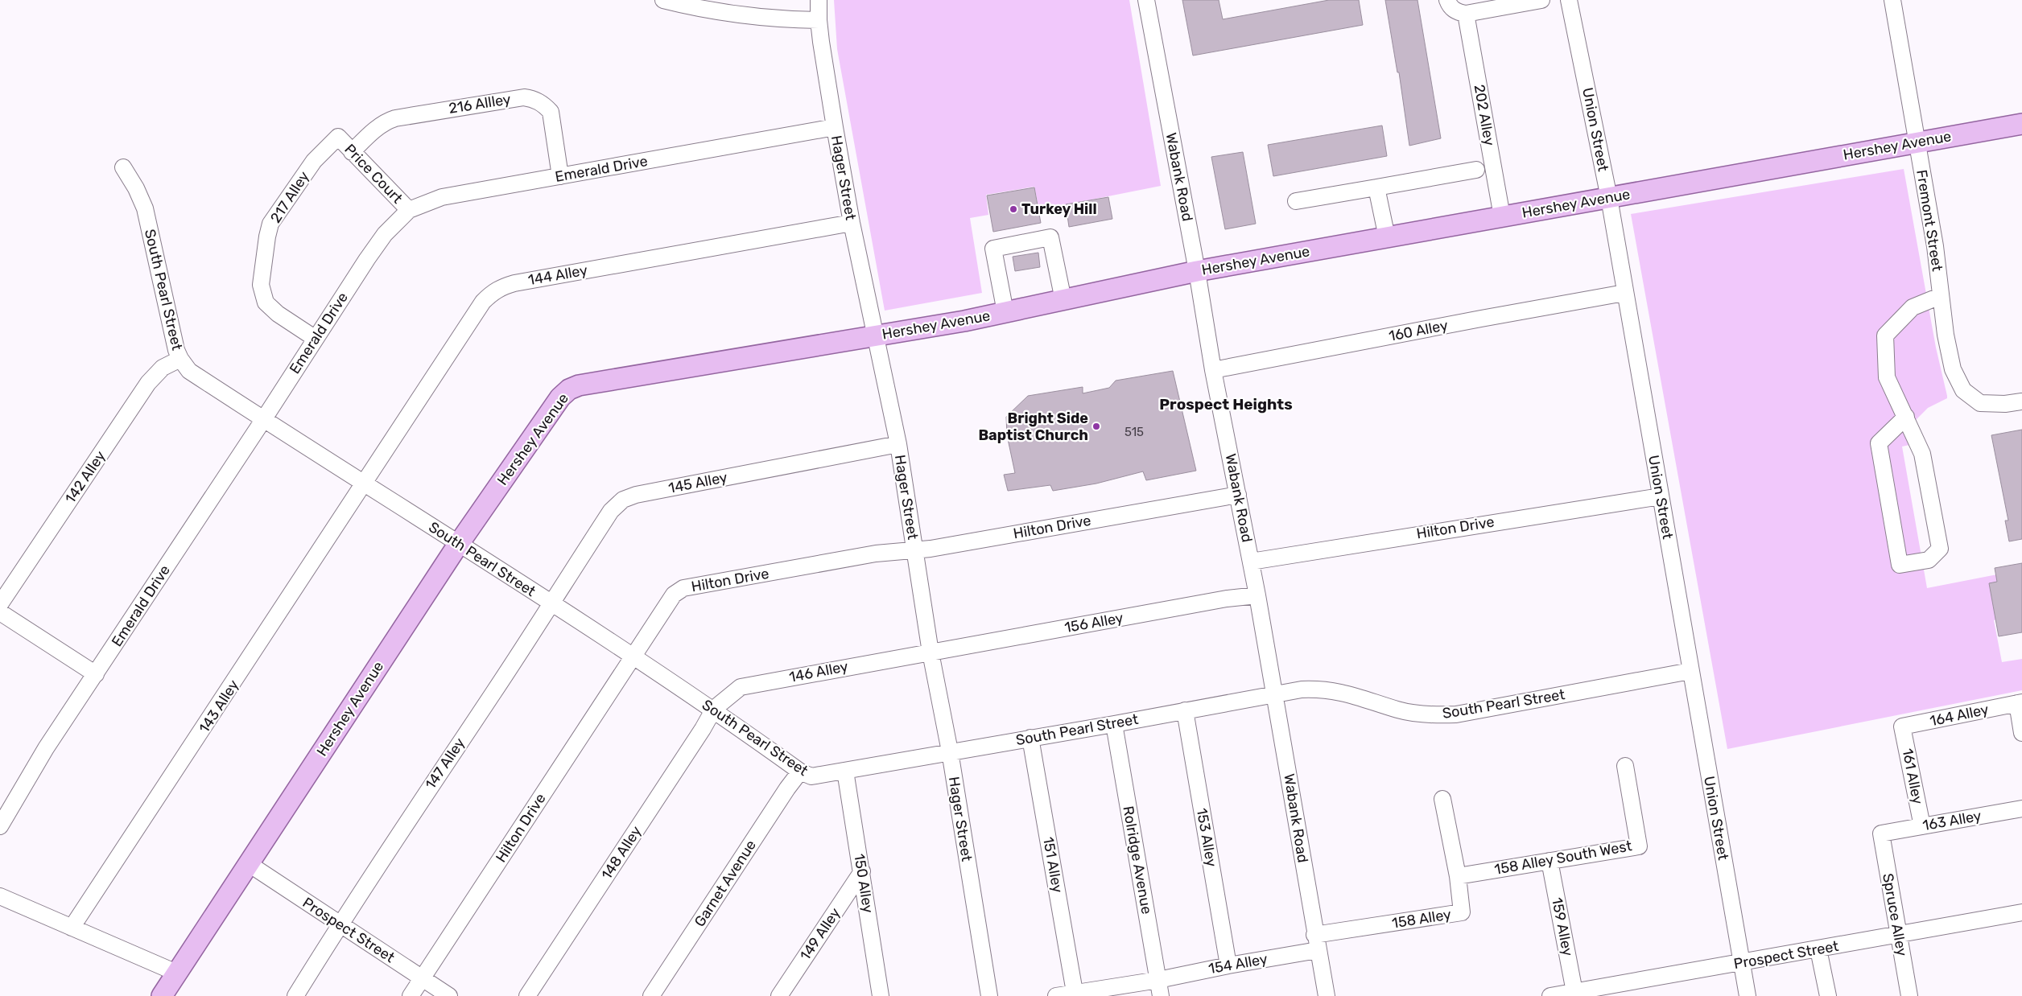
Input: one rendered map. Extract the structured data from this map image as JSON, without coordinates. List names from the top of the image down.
{
  "streets": {
    "main road": ["Hershey Avenue"],
    "street": [
      "216 Allley",
      "202 Alley",
      "Union Street",
      "Emerald Drive",
      "Price Court",
      "Wabank Road",
      "Hager Street",
      "217 Alley",
      "Fremont Street",
      "144 Alley",
      "South Pearl Street",
      "160 Alley",
      "142 Alley",
      "145 Alley",
      "Hilton Drive",
      "156 Alley",
      "146 Alley",
      "143 Alley",
      "164 Alley",
      "147 Alley",
      "161 Alley",
      "163 Alley",
      "153 Alley",
      "148 Alley",
      "158 Alley South West",
      "Rolridge Avenue",
      "151 Alley",
      "Garnet Avenue",
      "150 Alley",
      "Spruce Alley",
      "158 Alley",
      "159 Alley",
      "Prospect Street",
      "149 Alley",
      "154 Alley"
    ]
  },
  "crossings": [
    ["216 Allley", "Emerald Drive"],
    ["216 Allley", "Price Court"],
    ["202 Alley", "Hershey Avenue"],
    ["Union Street", "Hershey Avenue"],
    ["Union Street", "South Pearl Street"],
    ["Union Street", "160 Alley"],
    ["Union Street", "Hilton Drive"],
    ["Union Street", "Prospect Street"],
    ["Hershey Avenue", "Wabank Road"],
    ["Hershey Avenue", "Hager Street"],
    ["Hershey Avenue", "Fremont Street"],
    ["Hershey Avenue", "South Pearl Street"],
    ["Hershey Avenue", "Prospect Street"],
    ["Emerald Drive", "Price Court"],
    ["Emerald Drive", "Hager Street"],
    ["Emerald Drive", "217 Alley"],
    ["Emerald Drive", "South Pearl Street"],
    ["Price Court", "217 Alley"],
    ["Wabank Road", "South Pearl Street"],
    ["Wabank Road", "160 Alley"],
    ["Wabank Road", "Hilton Drive"],
    ["Wabank Road", "156 Alley"],
    ["Wabank Road", "158 Alley"],
    ["Wabank Road", "154 Alley"],
    ["Hager Street", "144 Alley"],
    ["Hager Street", "South Pearl Street"],
    ["Hager Street", "145 Alley"],
    ["Hager Street", "Hilton Drive"],
    ["Hager Street", "156 Alley"],
    ["Hager Street", "146 Alley"],
    ["144 Alley", "South Pearl Street"],
    ["144 Alley", "143 Alley"],
    ["South Pearl Street", "142 Alley"],
    ["South Pearl Street", "145 Alley"],
    ["South Pearl Street", "Hilton Drive"],
    ["South Pearl Street", "146 Alley"],
    ["South Pearl Street", "143 Alley"],
    ["South Pearl Street", "147 Alley"],
    ["South Pearl Street", "153 Alley"],
    ["South Pearl Street", "148 Alley"],
    ["South Pearl Street", "Rolridge Avenue"],
    ["South Pearl Street", "151 Alley"],
    ["South Pearl Street", "Garnet Avenue"],
    ["South Pearl Street", "150 Alley"],
    ["145 Alley", "147 Alley"],
    ["Hilton Drive", "Prospect Street"],
    ["156 Alley", "146 Alley"],
    ["146 Alley", "148 Alley"],
    ["164 Alley", "161 Alley"],
    ["147 Alley", "Prospect Street"],
    ["161 Alley", "163 Alley"],
    ["163 Alley", "Spruce Alley"],
    ["153 Alley", "154 Alley"],
    ["158 Alley South West", "158 Alley"],
    ["158 Alley South West", "159 Alley"],
    ["Rolridge Avenue", "154 Alley"],
    ["151 Alley", "154 Alley"],
    ["150 Alley", "149 Alley"],
    ["Spruce Alley", "Prospect Street"],
    ["158 Alley", "154 Alley"],
    ["159 Alley", "Prospect Street"]
  ],
  "districts": ["Prospect Heights"],
  "places": ["Turkey Hill", "Bright Side Baptist Church"],
  "house_numbers": ["515"]
}
